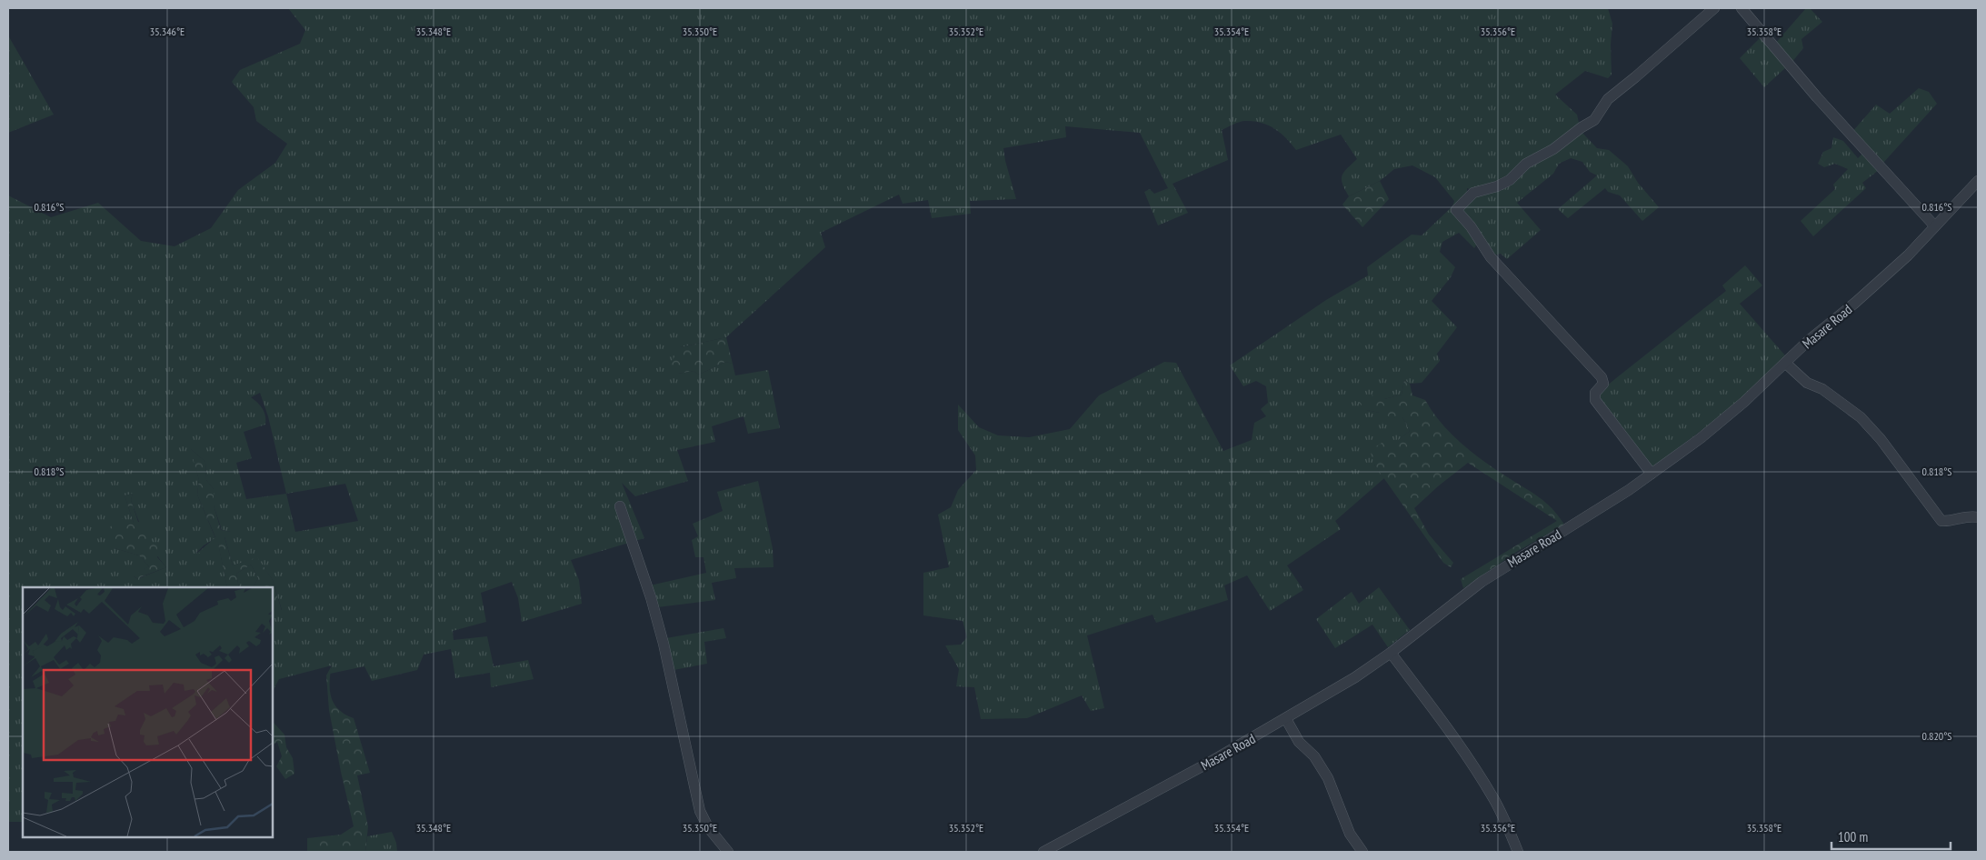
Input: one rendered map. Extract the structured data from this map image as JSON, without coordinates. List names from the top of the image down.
{
  "streets": {
    "street": ["Masare Road"]
  },
  "scale_bar": "100 m",
  "coordinates": [
    "35.346°E",
    "35.348°E",
    "35.350°E",
    "35.352°E",
    "35.354°E",
    "35.356°E",
    "35.358°E",
    "0.816°S",
    "0.818°S",
    "0.820°S"
  ]
}
